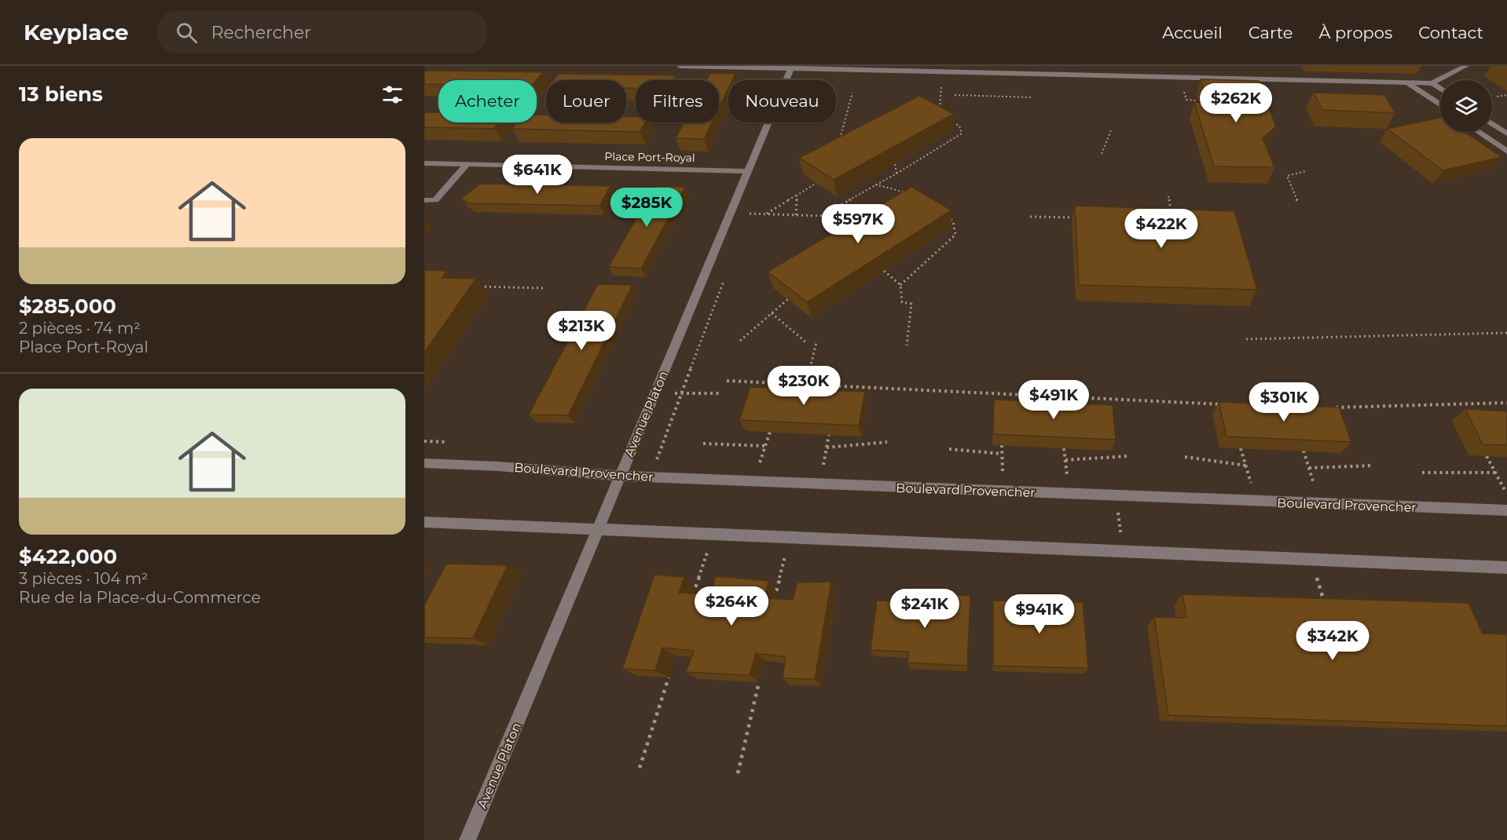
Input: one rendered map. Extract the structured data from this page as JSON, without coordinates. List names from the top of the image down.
{
  "streets": {
    "street": ["Place Port-Royal", "Avenue Platon", "Boulevard Provencher"]
  },
  "crossings": [
    ["Place Port-Royal", "Avenue Platon"],
    ["Avenue Platon", "Boulevard Provencher"]
  ],
  "page": {
    "header": "Keyplace",
    "search": "Rechercher",
    "nav": [
      "Accueil",
      "Carte",
      "À propos",
      "Contact"
    ],
    "heading": "13 biens",
    "chip": [
      "Acheter",
      "Louer",
      "Filtres",
      "Nouveau"
    ],
    "price": [
      "$262K",
      "$641K",
      "$285K",
      "$597K",
      "$422K",
      "$213K",
      "$230K",
      "$491K",
      "$301K",
      "$264K",
      "$241K",
      "$941K",
      "$342K"
    ],
    "list": [
      {
        "name": "$285,000",
        "note": "2 pièces · 74 m² · Place Port-Royal"
      },
      {
        "name": "$422,000",
        "note": "3 pièces · 104 m² · Rue de la Place-du-Commerce"
      }
    ]
  }
}
